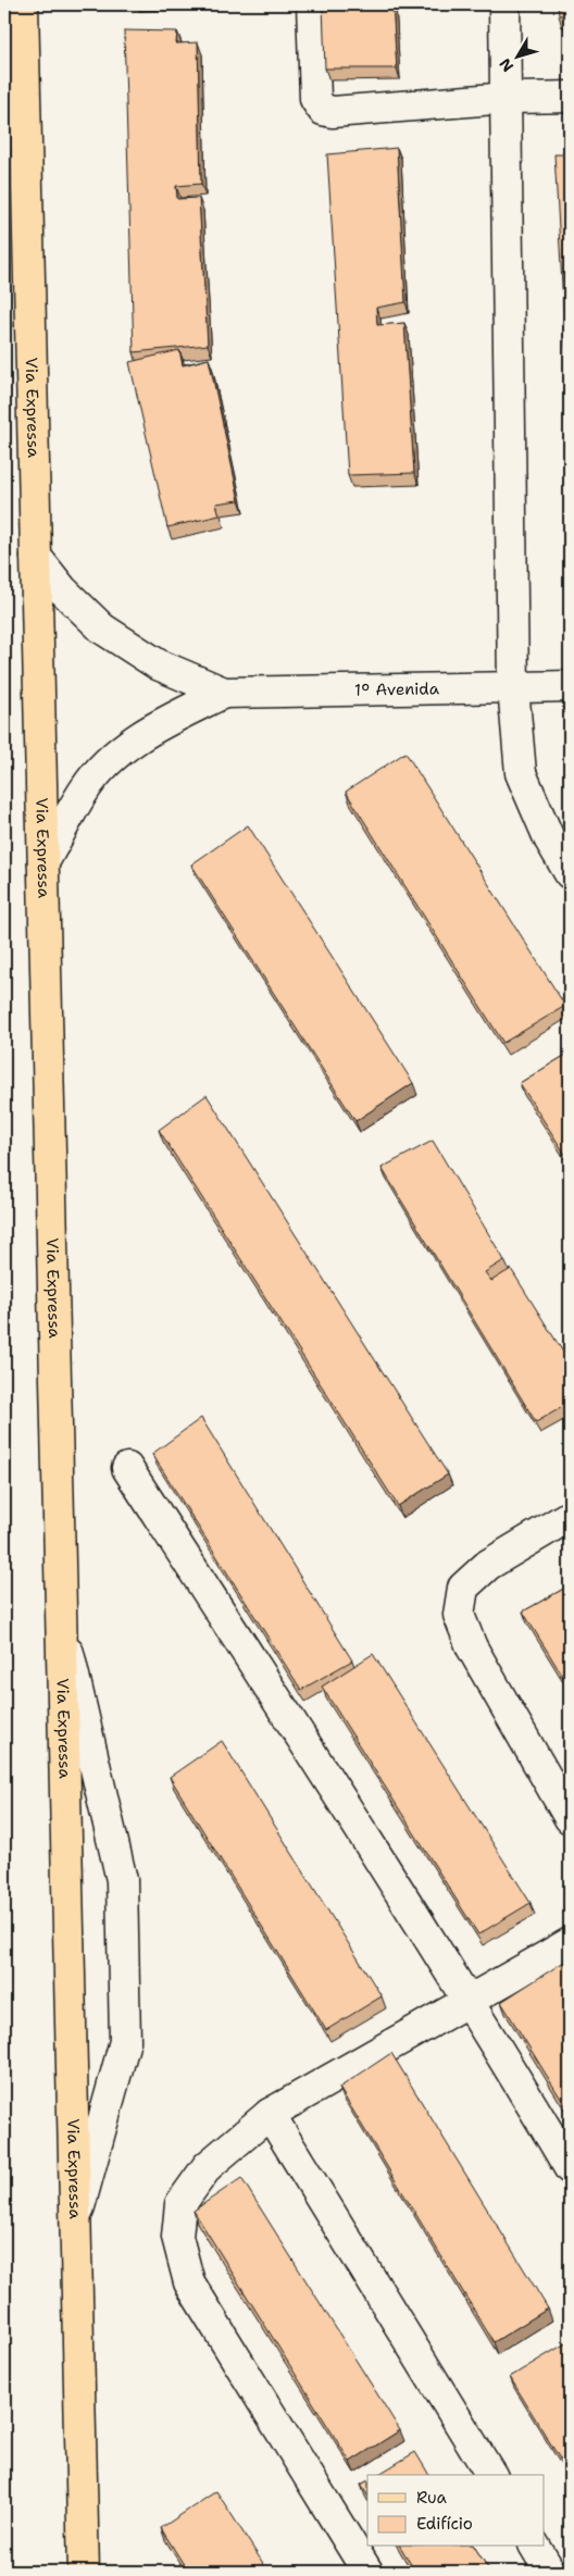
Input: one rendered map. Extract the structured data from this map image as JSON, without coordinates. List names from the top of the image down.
{
  "streets": {
    "main road": ["Via Expressa"],
    "street": ["1º Avenida"]
  },
  "legend": ["Rua", "Edifício"],
  "north": "bottom left"
}
